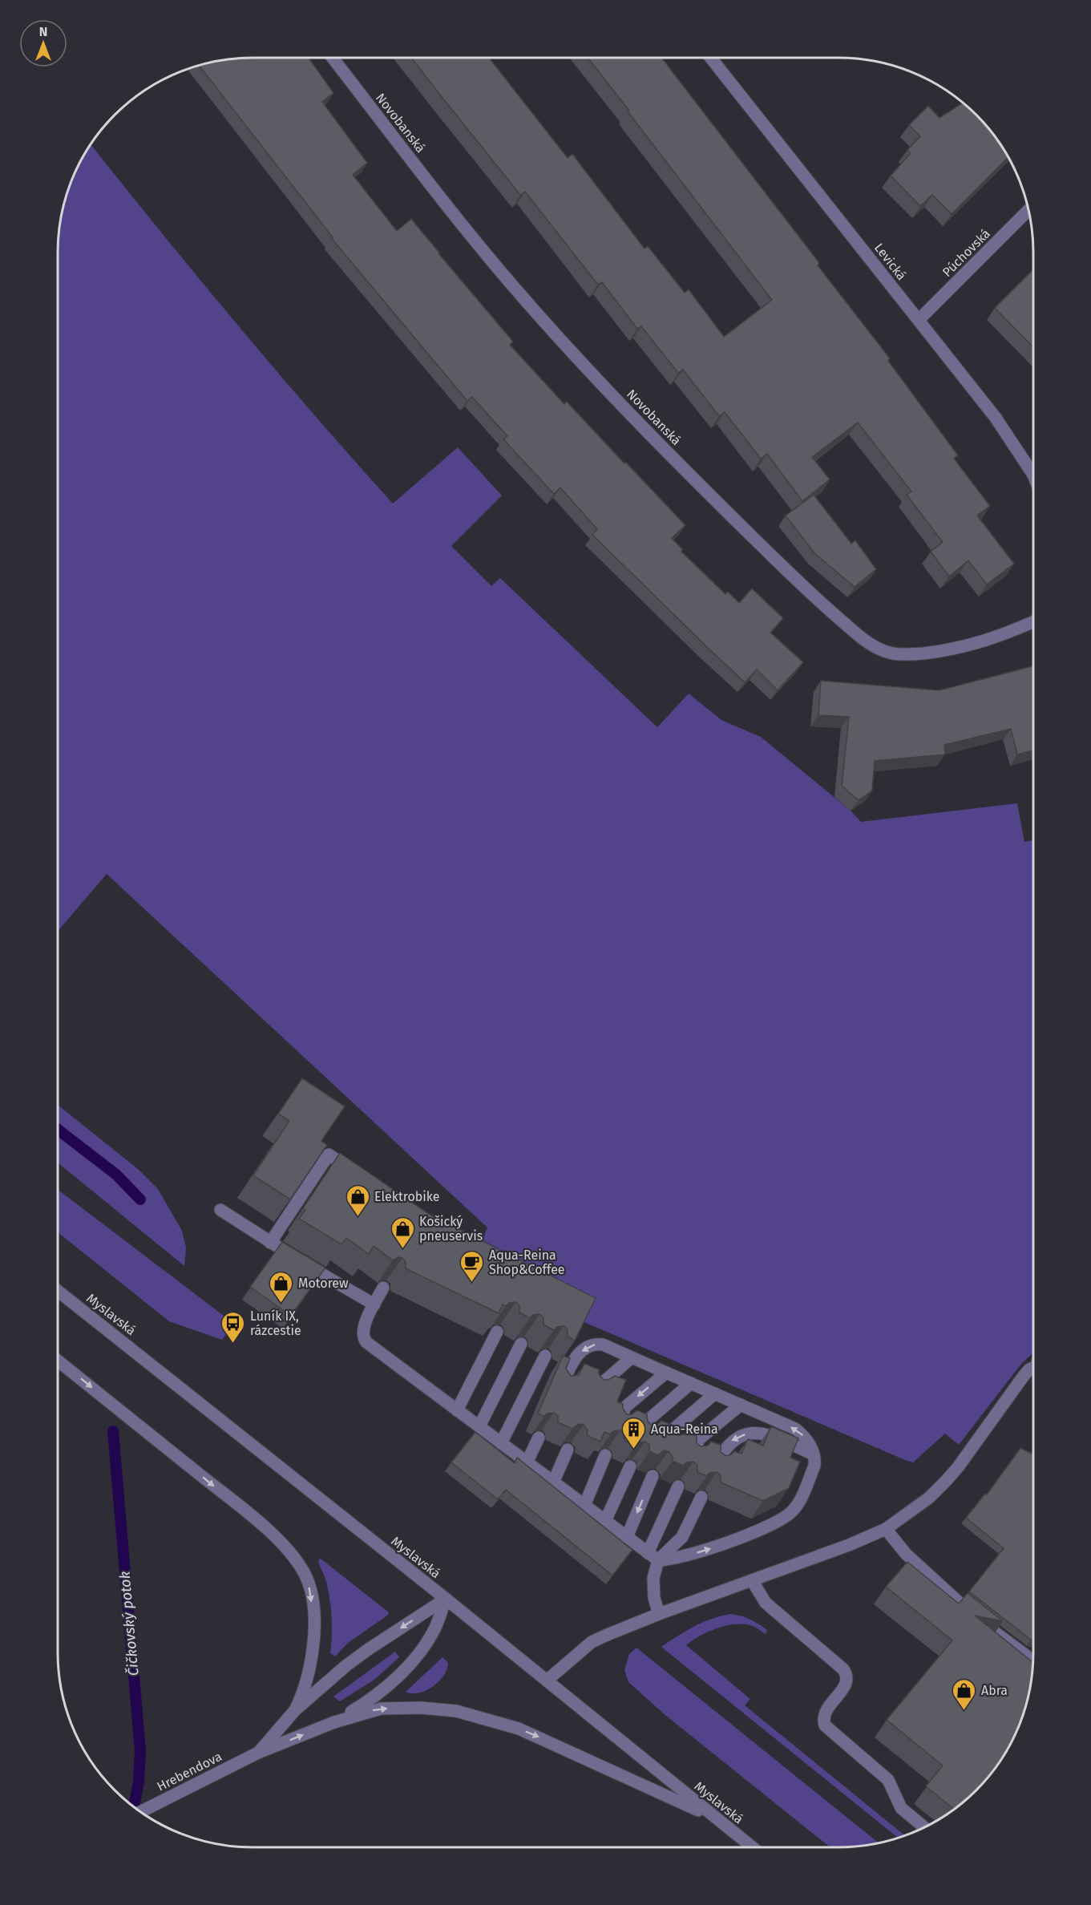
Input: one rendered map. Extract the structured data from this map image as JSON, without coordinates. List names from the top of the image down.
{
  "streets": {
    "street": [
      "Novobanská",
      "Púchovská",
      "Levická",
      "Myslavská",
      "Hrebendova"
    ]
  },
  "crossings": [
    ["Púchovská", "Levická"]
  ],
  "water": ["Čičkovský potok"],
  "places": {
    "shop": [
      "Elektrobike",
      "Košický pneuservis",
      "Motorew",
      "Abra"
    ],
    "cafe": ["Aqua-Reina Shop&Coffee"],
    "bus stop": ["Luník IX, rázcestie"],
    "building": ["Aqua-Reina"]
  },
  "north": "top"
}
